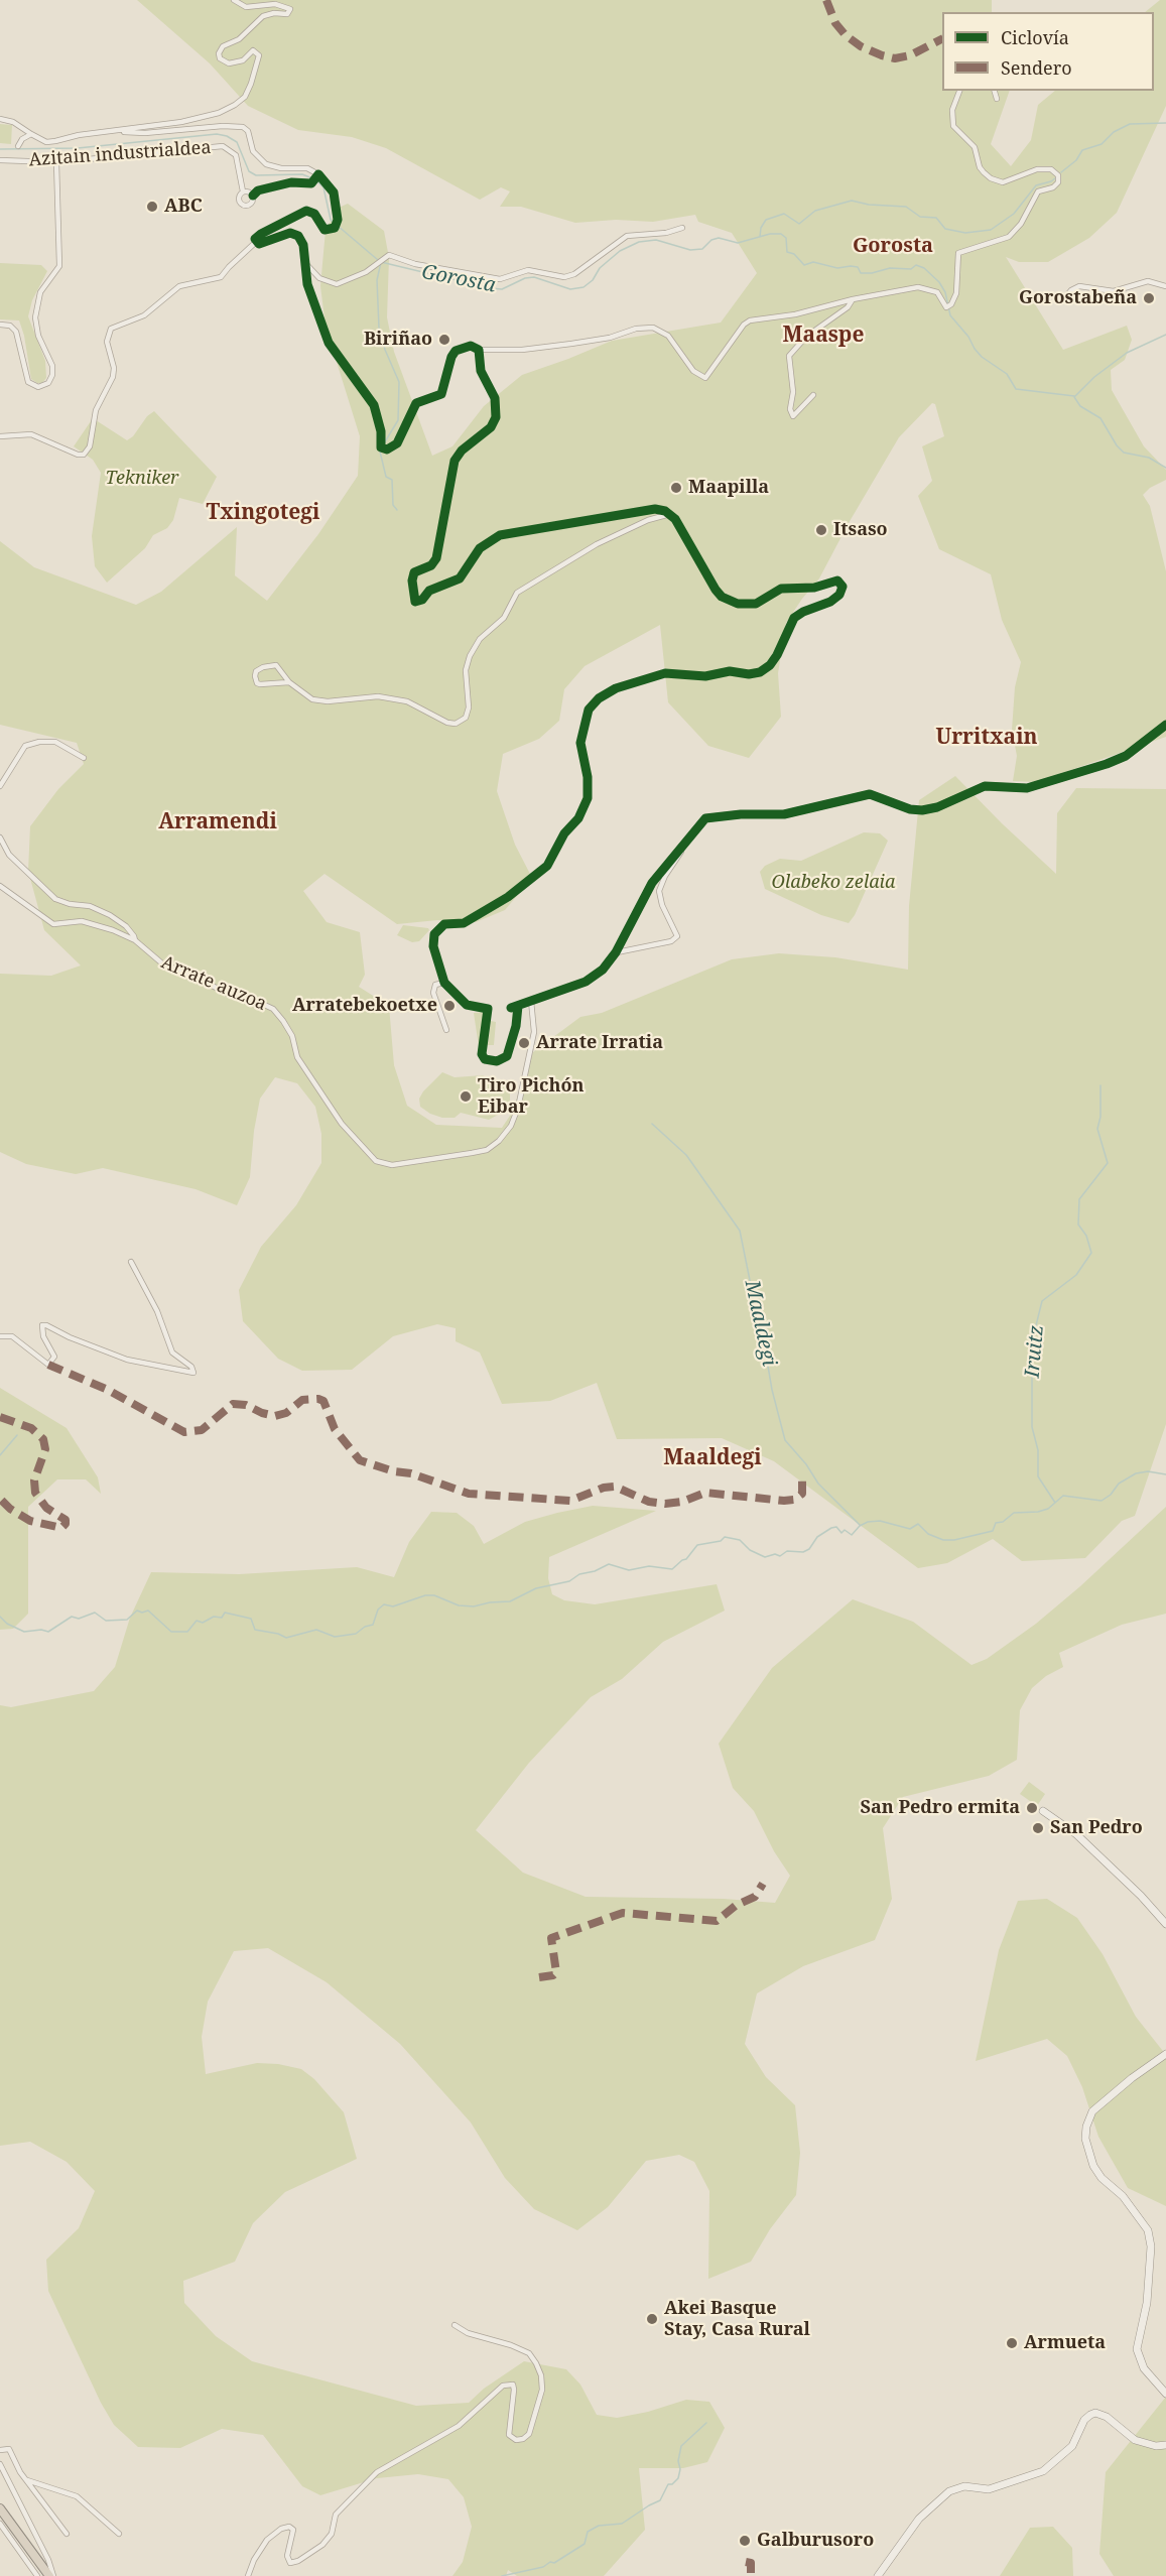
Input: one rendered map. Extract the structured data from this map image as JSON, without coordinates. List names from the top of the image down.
{
  "streets": {
    "street": ["Azitain industrialdea", "Arrate auzoa"]
  },
  "districts": [
    "Gorosta",
    "Maaspe",
    "Txingotegi",
    "Urritxain",
    "Arramendi",
    "Maaldegi"
  ],
  "water": ["Gorosta", "Maaldegi", "Iruitz"],
  "parks": ["Tekniker", "Olabeko zelaia"],
  "places": [
    "ABC",
    "Gorostabeña",
    "Biriñao",
    "Maapilla",
    "Itsaso",
    "Arratebekoetxe",
    "Arrate Irratia",
    "Tiro Pichón Eibar",
    "San Pedro ermita",
    "San Pedro",
    "Akei Basque Stay, Casa Rural",
    "Armueta",
    "Galburusoro"
  ],
  "legend": ["Ciclovía", "Sendero"]
}
